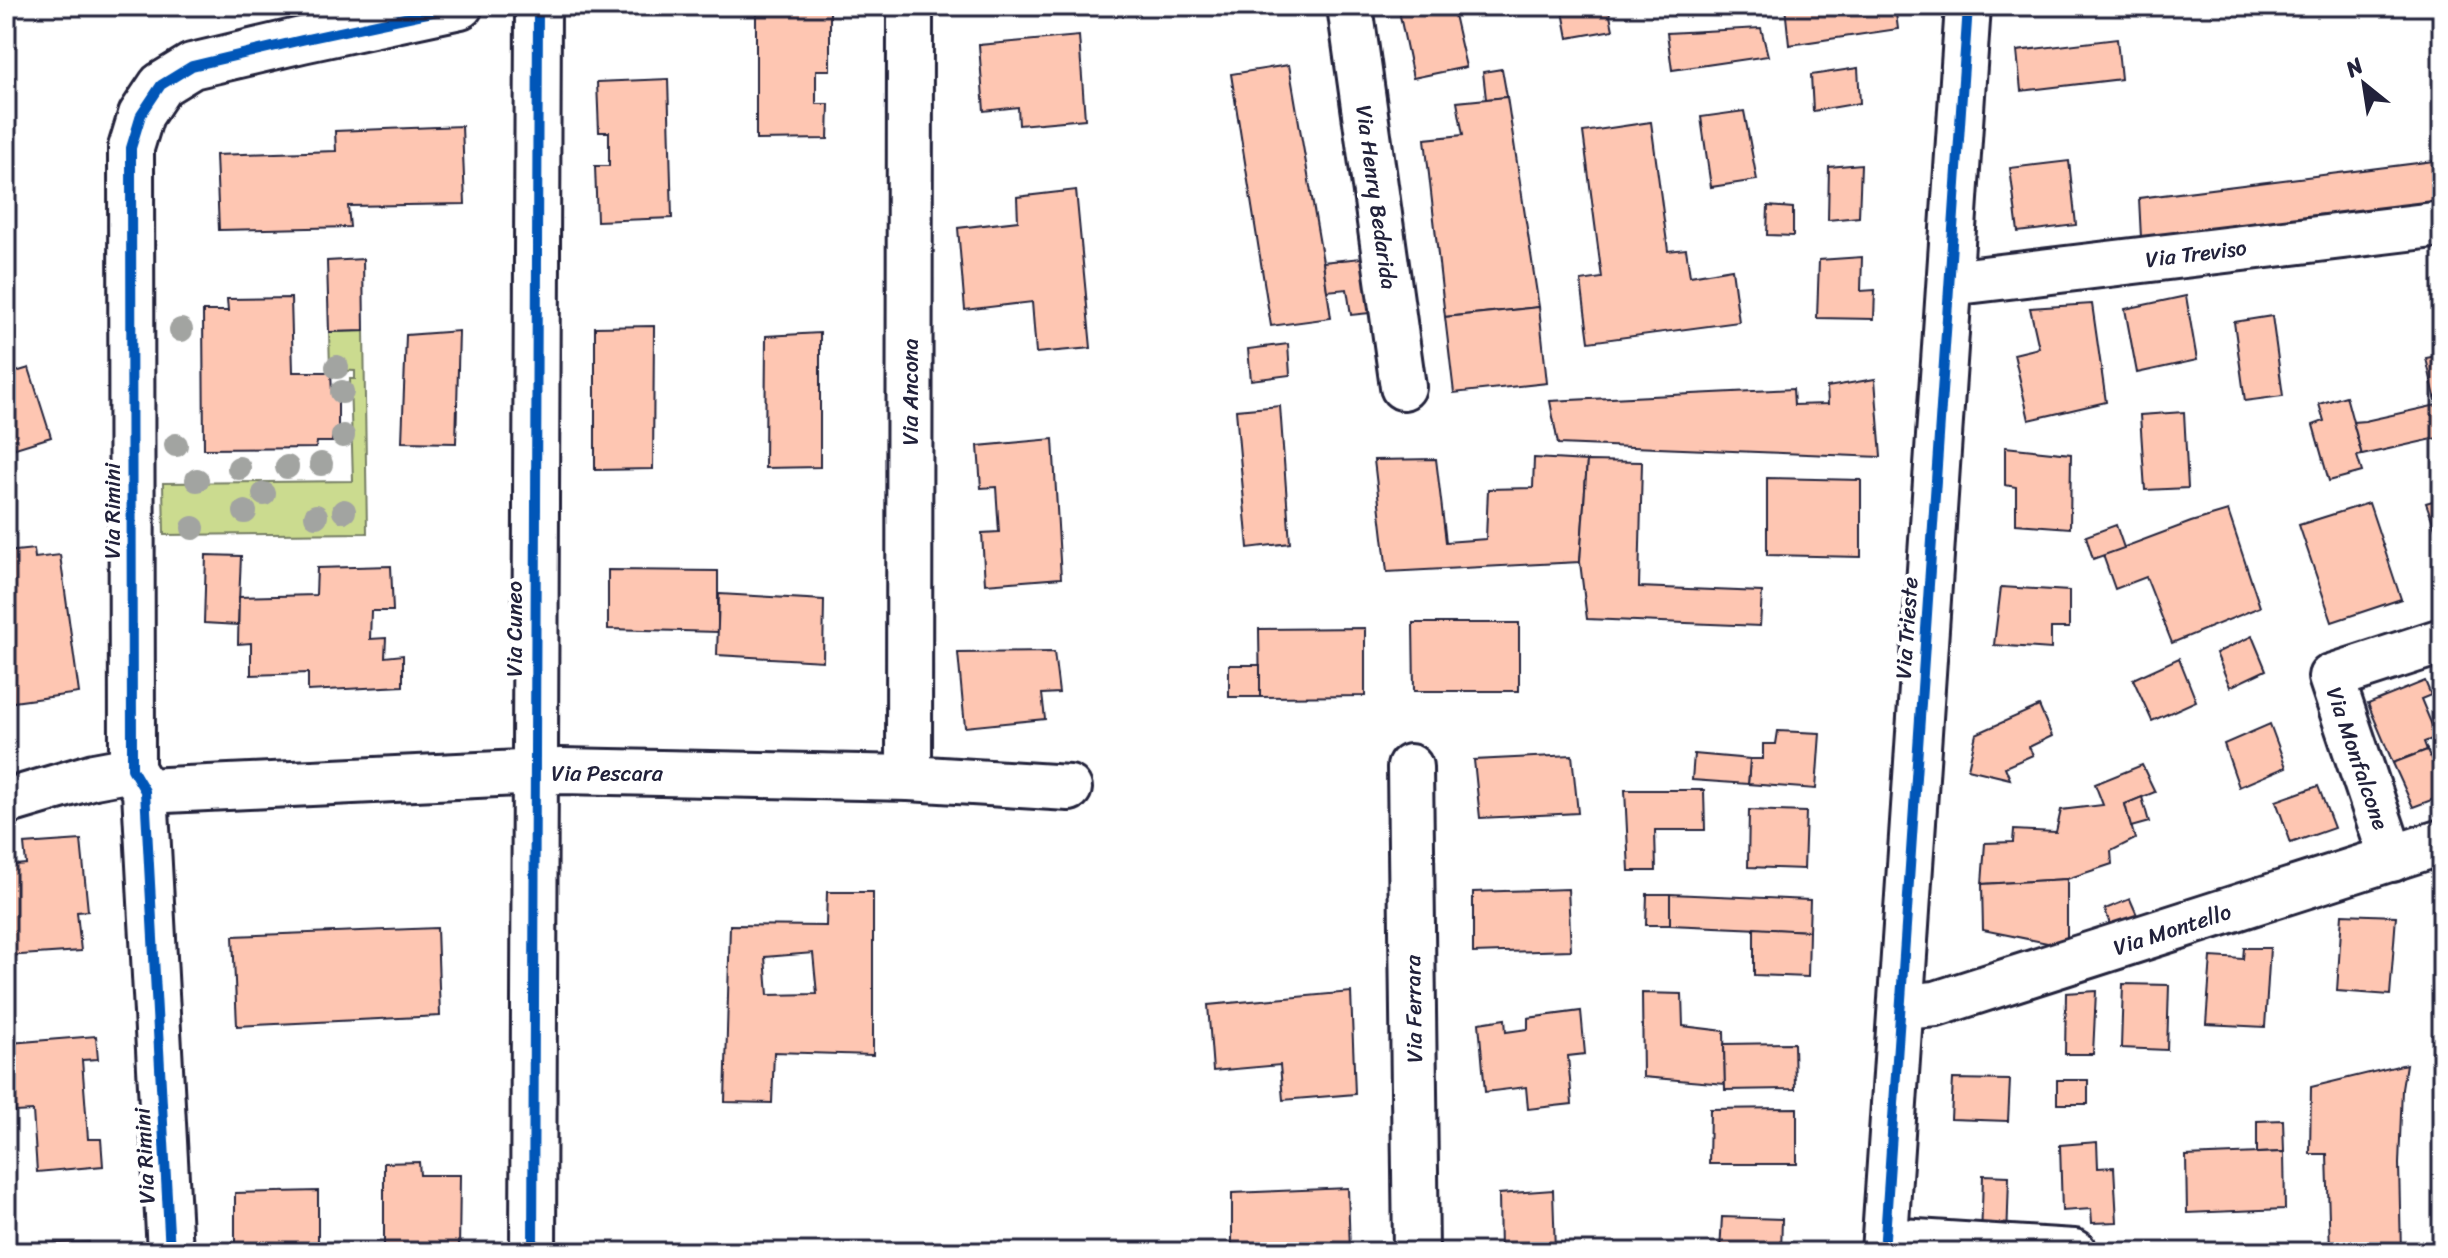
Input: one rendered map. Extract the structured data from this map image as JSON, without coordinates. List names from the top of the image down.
{
  "streets": {
    "street": [
      "Via Henry Bedarida",
      "Via Treviso",
      "Via Ancona",
      "Via Rimini",
      "Via Trieste",
      "Via Cuneo",
      "Via Monfalcone",
      "Via Pescara",
      "Via Montello",
      "Via Ferrara"
    ]
  },
  "crossings": [
    ["Via Treviso", "Via Trieste"],
    ["Via Ancona", "Via Pescara"],
    ["Via Rimini", "Via Pescara"],
    ["Via Trieste", "Via Montello"],
    ["Via Cuneo", "Via Pescara"],
    ["Via Monfalcone", "Via Montello"]
  ],
  "north": "top left"
}
